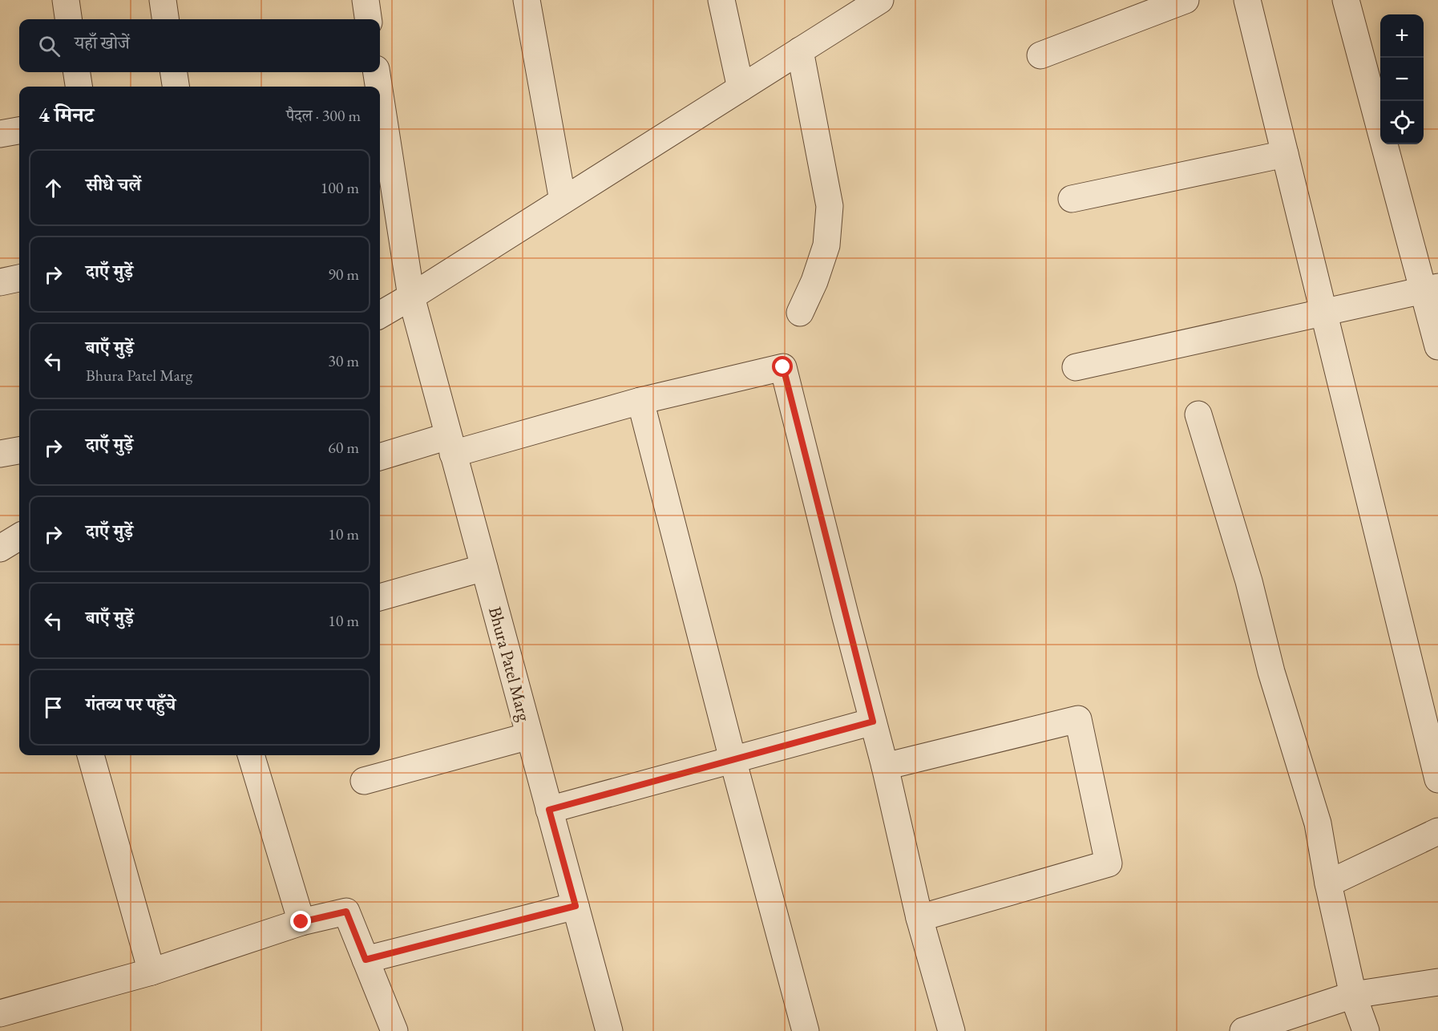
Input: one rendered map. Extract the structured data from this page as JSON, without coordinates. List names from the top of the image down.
{
  "streets": {
    "street": ["Bhura Patel Marg"]
  },
  "page": {
    "map_buttons": ["+", "−"],
    "search": "यहाँ खोजें",
    "heading": ["4 मिनट", "पैदल · 300 m"],
    "list": [
      ["सीधे चलें", "100 m"],
      ["दाएँ मुड़ें", "90 m"],
      ["बाएँ मुड़ें", "Bhura Patel Marg", "30 m"],
      ["दाएँ मुड़ें", "60 m"],
      ["दाएँ मुड़ें", "10 m"],
      ["बाएँ मुड़ें", "10 m"],
      "गंतव्य पर पहुँचे"
    ]
  }
}
